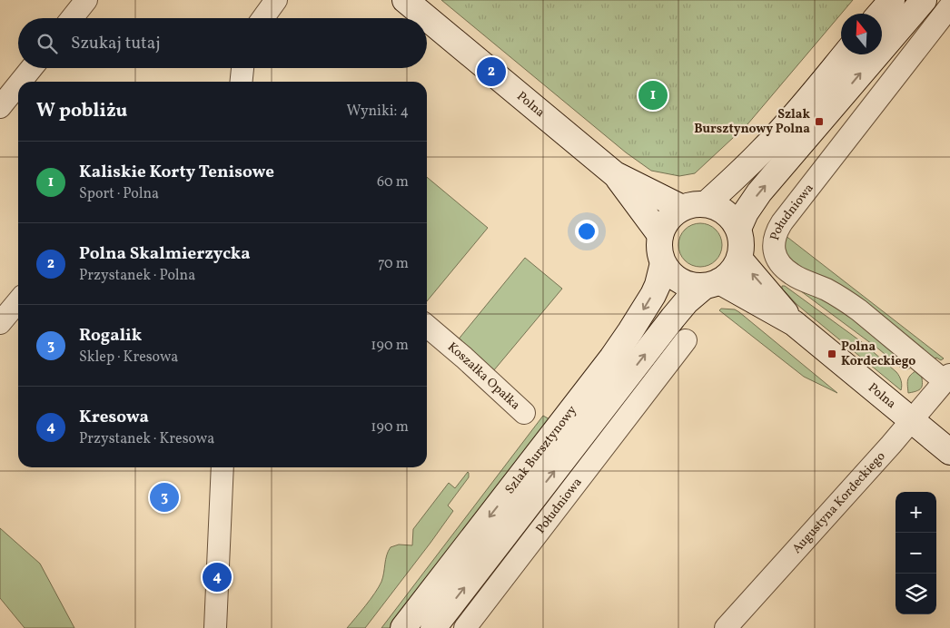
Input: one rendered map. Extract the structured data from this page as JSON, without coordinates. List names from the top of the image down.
{
  "streets": {
    "main road": ["Polna", "Szlak Bursztynowy"],
    "street": ["Południowa", "Koszałka Opałka", "Augustyna Kordeckiego"]
  },
  "crossings": [
    ["Polna", "Szlak Bursztynowy"],
    ["Polna", "Augustyna Kordeckiego"],
    ["Południowa", "Augustyna Kordeckiego"]
  ],
  "places": {
    "transit": ["Szlak Bursztynowy Polna", "Polna Kordeckiego"]
  },
  "north": "top",
  "page": {
    "search": "Szukaj tutaj",
    "pins": [
      "2",
      "1",
      "3",
      "4"
    ],
    "heading": ["W pobliżu", "Wyniki: 4"],
    "list": [
      {
        "mark": "1",
        "name": "Kaliskie Korty Tenisowe",
        "note": "Sport · Polna",
        "value": "60 m"
      },
      {
        "mark": "2",
        "name": "Polna Skalmierzycka",
        "note": "Przystanek · Polna",
        "value": "70 m"
      },
      {
        "mark": "3",
        "name": "Rogalik",
        "note": "Sklep · Kresowa",
        "value": "190 m"
      },
      {
        "mark": "4",
        "name": "Kresowa",
        "note": "Przystanek · Kresowa",
        "value": "190 m"
      }
    ],
    "map_buttons": ["+", "−"]
  }
}
